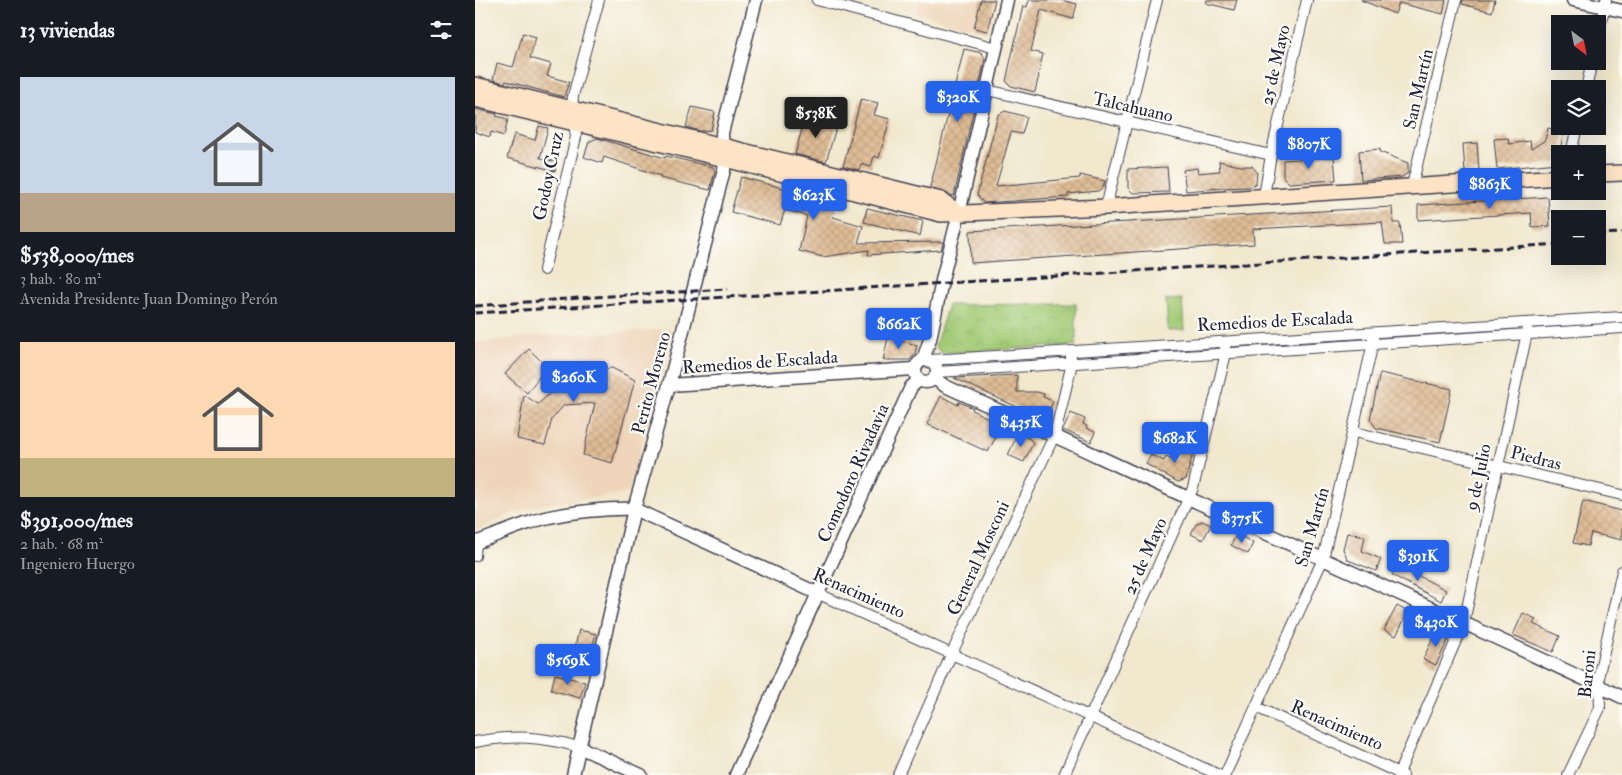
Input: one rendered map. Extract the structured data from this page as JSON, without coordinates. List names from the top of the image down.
{
  "streets": {
    "street": [
      "25 de Mayo",
      "San Martín",
      "Talcahuano",
      "Godoy Cruz",
      "Remedios de Escalada",
      "Perito Moreno",
      "Piedras",
      "Comodoro Rivadavia",
      "9 de Julio",
      "General Mosconi",
      "Renacimiento",
      "Baroni"
    ]
  },
  "crossings": [
    ["25 de Mayo", "Talcahuano"],
    ["25 de Mayo", "Remedios de Escalada"],
    ["25 de Mayo", "Renacimiento"],
    ["San Martín", "Remedios de Escalada"],
    ["San Martín", "Piedras"],
    ["San Martín", "Renacimiento"],
    ["Remedios de Escalada", "Perito Moreno"],
    ["Remedios de Escalada", "Comodoro Rivadavia"],
    ["Remedios de Escalada", "9 de Julio"],
    ["Remedios de Escalada", "General Mosconi"],
    ["Perito Moreno", "Renacimiento"],
    ["Piedras", "9 de Julio"],
    ["Comodoro Rivadavia", "Renacimiento"],
    ["9 de Julio", "Renacimiento"],
    ["General Mosconi", "Renacimiento"]
  ],
  "north": "bottom right",
  "page": {
    "heading": "13 viviendas",
    "map_buttons": ["+", "−"],
    "list": [
      {
        "name": "$538,000/mes",
        "note": "3 hab. · 80 m² · Avenida Presidente Juan Domingo Perón"
      },
      {
        "name": "$391,000/mes",
        "note": "2 hab. · 68 m² · Ingeniero Huergo"
      }
    ],
    "price": [
      "$320K",
      "$538K",
      "$807K",
      "$863K",
      "$623K",
      "$662K",
      "$260K",
      "$435K",
      "$682K",
      "$375K",
      "$391K",
      "$430K",
      "$569K"
    ]
  }
}
